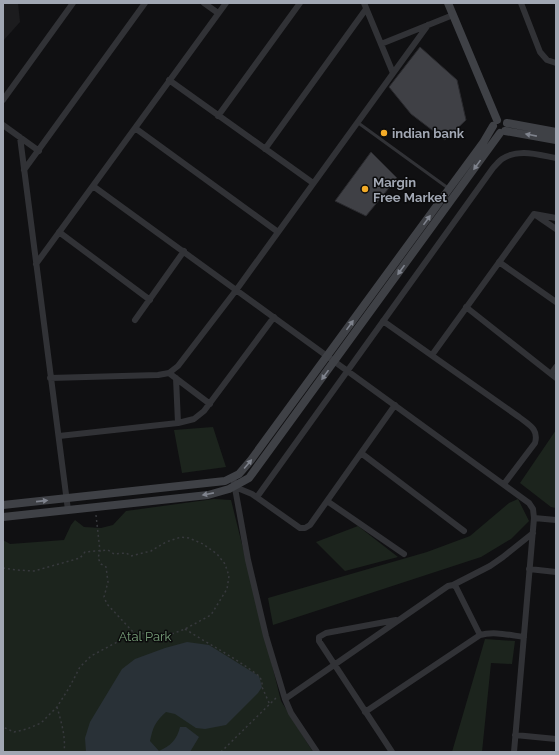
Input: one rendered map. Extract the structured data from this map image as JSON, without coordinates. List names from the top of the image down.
{
  "parks": ["Atal Park"],
  "places": ["indian bank", "Margin Free Market"]
}
